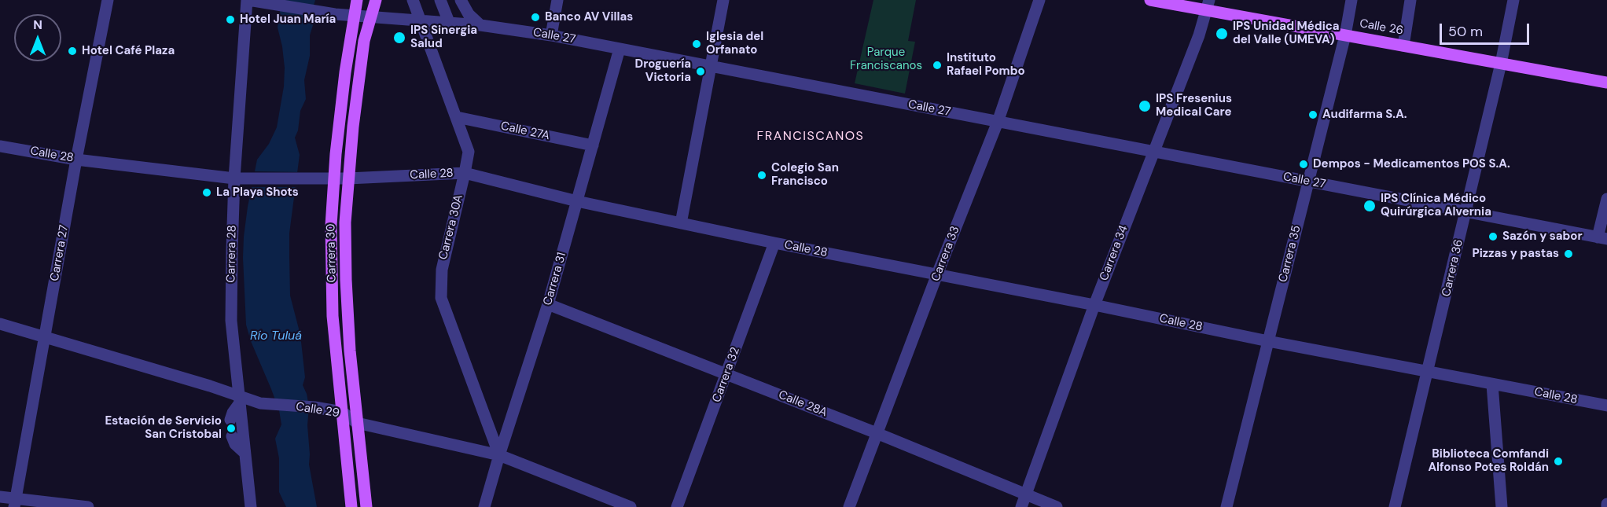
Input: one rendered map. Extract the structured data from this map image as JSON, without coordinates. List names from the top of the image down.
{
  "streets": {
    "main road": ["Calle 26", "Carrera 30"],
    "street": [
      "Calle 27",
      "Calle 27A",
      "Calle 28",
      "Carrera 30A",
      "Carrera 27",
      "Carrera 34",
      "Carrera 28",
      "Carrera 33",
      "Carrera 35",
      "Carrera 36",
      "Carrera 31",
      "Carrera 32",
      "Calle 28A",
      "Calle 29"
    ]
  },
  "crossings": [
    ["Calle 26", "Carrera 34"],
    ["Calle 26", "Carrera 35"],
    ["Calle 26", "Carrera 36"],
    ["Calle 27", "Carrera 30A"],
    ["Calle 27", "Carrera 30"],
    ["Calle 27", "Carrera 34"],
    ["Calle 27", "Carrera 28"],
    ["Calle 27", "Carrera 33"],
    ["Calle 27", "Carrera 35"],
    ["Calle 27", "Carrera 36"],
    ["Calle 27", "Carrera 31"],
    ["Calle 27A", "Carrera 30A"],
    ["Calle 27A", "Carrera 31"],
    ["Calle 28", "Carrera 30A"],
    ["Calle 28", "Carrera 27"],
    ["Calle 28", "Carrera 30"],
    ["Calle 28", "Carrera 34"],
    ["Calle 28", "Carrera 28"],
    ["Calle 28", "Carrera 33"],
    ["Calle 28", "Carrera 35"],
    ["Calle 28", "Carrera 36"],
    ["Calle 28", "Carrera 31"],
    ["Calle 28", "Carrera 32"],
    ["Carrera 30A", "Carrera 31"],
    ["Carrera 30A", "Calle 29"],
    ["Carrera 27", "Calle 29"],
    ["Carrera 30", "Calle 29"],
    ["Carrera 34", "Calle 28A"],
    ["Carrera 28", "Calle 29"],
    ["Carrera 33", "Calle 28A"],
    ["Carrera 31", "Calle 28A"],
    ["Carrera 31", "Calle 29"],
    ["Carrera 32", "Calle 28A"]
  ],
  "districts": ["FRANCISCANOS"],
  "water": ["Río Tuluá"],
  "parks": ["Parque Franciscanos"],
  "places": [
    "Banco AV Villas",
    "Hotel Juan María",
    "IPS Unidad Médica del Valle (UMEVA)",
    "IPS Sinergia Salud",
    "Iglesia del Orfanato",
    "Hotel Café Plaza",
    "Instituto Rafael Pombo",
    "Droguería Victoria",
    "IPS Fresenius Medical Care",
    "Audifarma S.A.",
    "Dempos - Medicamentos POS S.A.",
    "Colegio San Francisco",
    "La Playa Shots",
    "IPS Clínica Médico Quirúrgica Alvernia",
    "Sazón y sabor",
    "Pizzas y pastas",
    "Estación de Servicio San Cristobal",
    "Biblioteca Comfandi Alfonso Potes Roldán"
  ],
  "scale_bar": "50 m",
  "north": "top"
}
